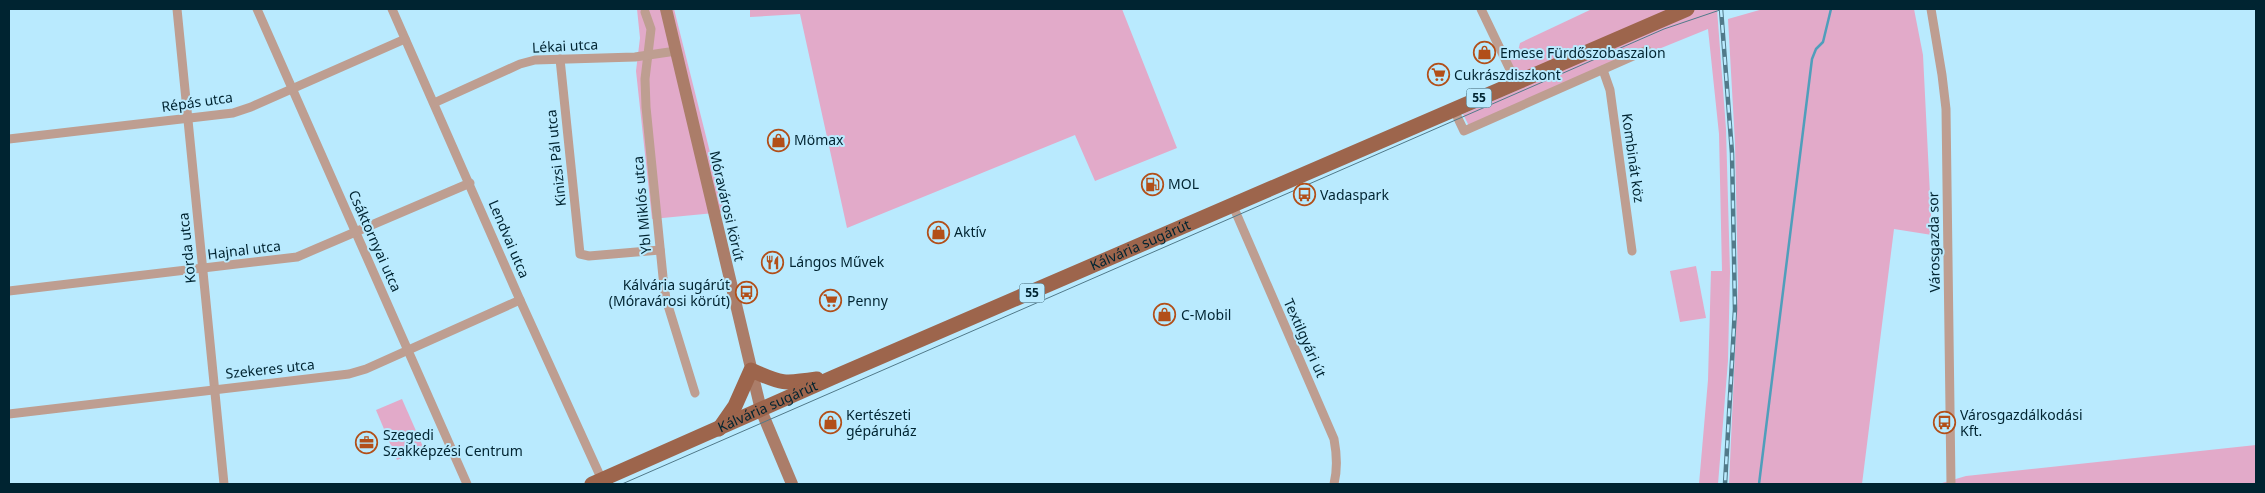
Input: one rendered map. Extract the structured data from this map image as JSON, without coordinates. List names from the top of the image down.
{
  "streets": {
    "main road": ["55", "Móravárosi körút", "Kálvária sugárút"],
    "street": [
      "Lékai utca",
      "Répás utca",
      "Kinizsi Pál utca",
      "Kombinát köz",
      "Ybl Miklós utca",
      "Lendvai utca",
      "Csáktornyai utca",
      "Városgazda sor",
      "Korda utca",
      "Hajnal utca",
      "Textilgyári út",
      "Szekeres utca"
    ]
  },
  "crossings": [
    ["Lékai utca", "Kinizsi Pál utca"],
    ["Lékai utca", "Ybl Miklós utca"],
    ["Lékai utca", "Móravárosi körút"],
    ["Lékai utca", "Lendvai utca"],
    ["Répás utca", "Lendvai utca"],
    ["Répás utca", "Csáktornyai utca"],
    ["Répás utca", "Korda utca"],
    ["Kinizsi Pál utca", "Ybl Miklós utca"],
    ["Móravárosi körút", "Kálvária sugárút"],
    ["Lendvai utca", "Kálvária sugárút"],
    ["Lendvai utca", "Hajnal utca"],
    ["Lendvai utca", "Szekeres utca"],
    ["Csáktornyai utca", "Hajnal utca"],
    ["Csáktornyai utca", "Szekeres utca"],
    ["Kálvária sugárút", "Textilgyári út"],
    ["Korda utca", "Hajnal utca"],
    ["Korda utca", "Szekeres utca"]
  ],
  "places": {
    "shop": [
      "Emese Fürdőszobaszalon",
      "Mömax",
      "Aktív",
      "C-Mobil",
      "Kertészeti gépáruház"
    ],
    "supermarket": ["Cukrászdiszkont", "Penny"],
    "fuel station": ["MOL"],
    "bus stop": ["Vadaspark", "Kálvária sugárút (Móravárosi körút)", "Városgazdálkodási Kft."],
    "restaurant": ["Lángos Művek"],
    "office": ["Szegedi Szakképzési Centrum"]
  }
}
